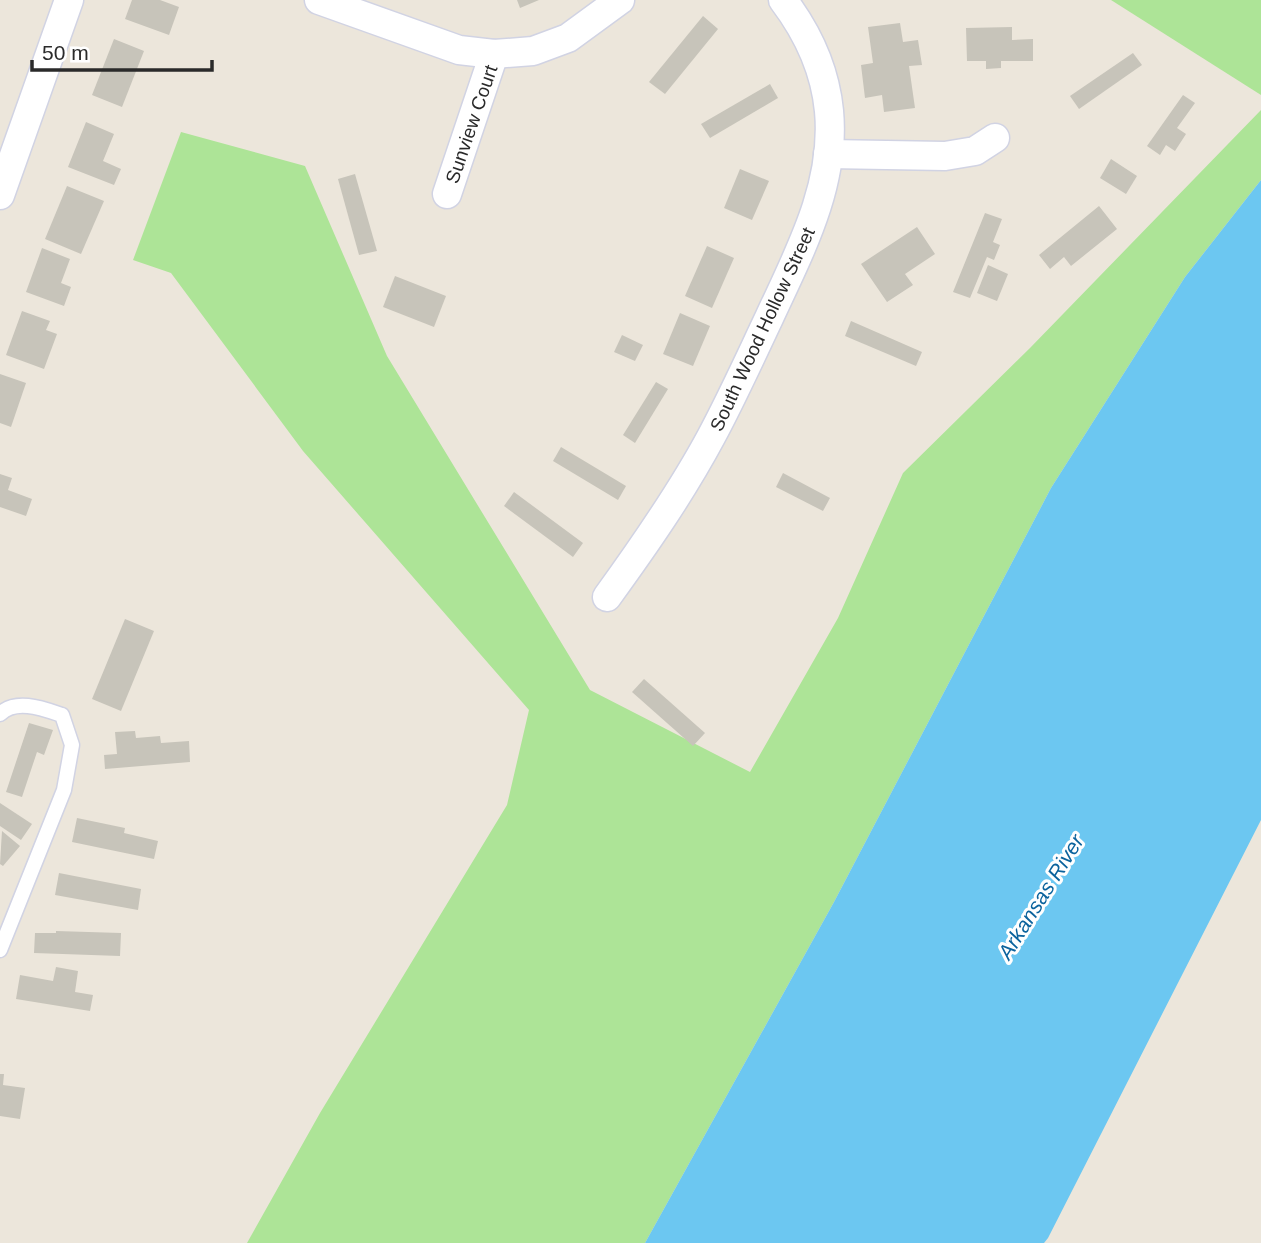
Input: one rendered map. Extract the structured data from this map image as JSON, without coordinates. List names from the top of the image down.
{
  "streets": {
    "street": ["Sunview Court", "South Wood Hollow Street"]
  },
  "water": ["Arkansas River"],
  "scale_bar": "50 m"
}
